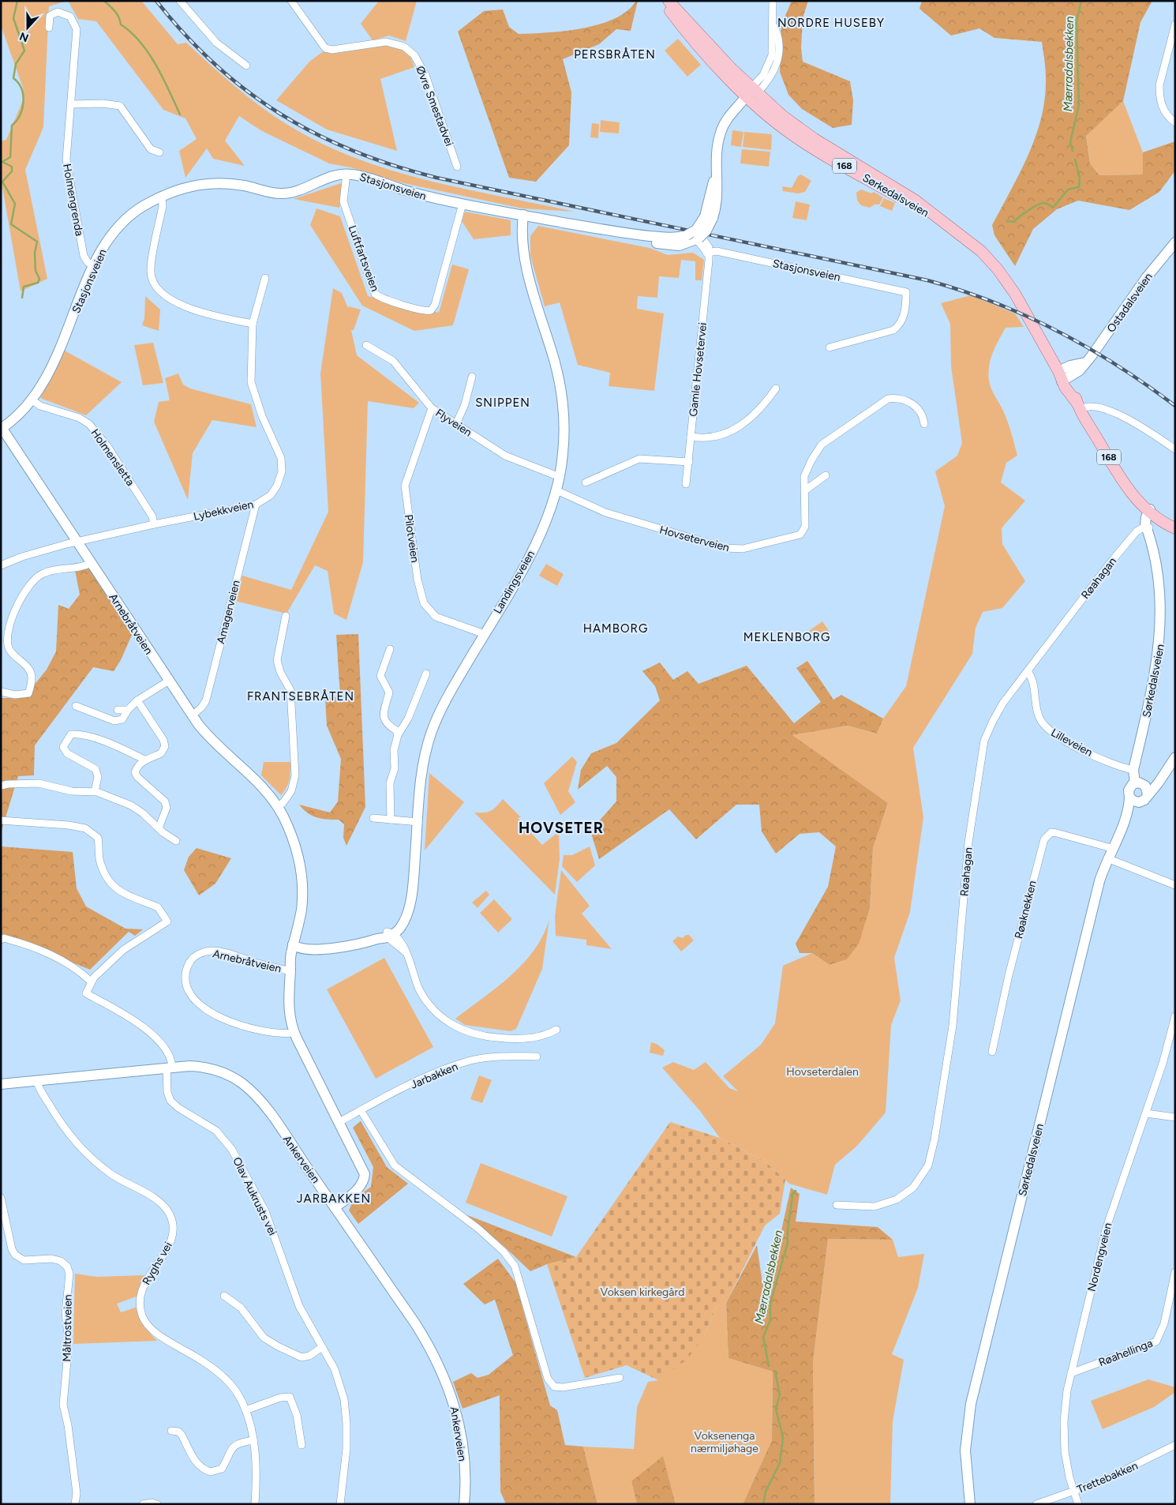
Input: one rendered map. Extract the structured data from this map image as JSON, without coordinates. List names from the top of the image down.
{
  "streets": {
    "main road": ["168", "Sørkedalsveien"],
    "street": [
      "Øvre Smestadvei",
      "Stasjonsveien",
      "Holmengrenda",
      "Luftfartsveien",
      "Ostadalsveien",
      "Gamle Hovsetervei",
      "Flyveien",
      "Holmensletta",
      "Lybekkveien",
      "Pilotveien",
      "Hovseterveien",
      "Røahagan",
      "Landingsveien",
      "Amagerveien",
      "Arnebråtveien",
      "Lilleveien",
      "Røaknekken",
      "Jarbakken",
      "Ankerveien",
      "Olav Aukrusts vei",
      "Nordengveien",
      "Ryghs vei",
      "Måltrostveien",
      "Røahellinga",
      "Trettebakken"
    ]
  },
  "crossings": [
    ["168", "Sørkedalsveien"],
    ["Stasjonsveien", "Holmengrenda"],
    ["Stasjonsveien", "Luftfartsveien"],
    ["Stasjonsveien", "Gamle Hovsetervei"],
    ["Stasjonsveien", "Holmensletta"],
    ["Stasjonsveien", "Landingsveien"],
    ["Stasjonsveien", "Arnebråtveien"],
    ["Sørkedalsveien", "Ostadalsveien"],
    ["Sørkedalsveien", "Røahagan"],
    ["Sørkedalsveien", "Lilleveien"],
    ["Sørkedalsveien", "Røaknekken"],
    ["Flyveien", "Pilotveien"],
    ["Flyveien", "Landingsveien"],
    ["Holmensletta", "Lybekkveien"],
    ["Lybekkveien", "Amagerveien"],
    ["Lybekkveien", "Arnebråtveien"],
    ["Pilotveien", "Landingsveien"],
    ["Hovseterveien", "Landingsveien"],
    ["Røahagan", "Lilleveien"],
    ["Landingsveien", "Arnebråtveien"],
    ["Amagerveien", "Arnebråtveien"],
    ["Arnebråtveien", "Jarbakken"],
    ["Arnebråtveien", "Ankerveien"],
    ["Ankerveien", "Olav Aukrusts vei"],
    ["Ankerveien", "Ryghs vei"],
    ["Nordengveien", "Røahellinga"],
    ["Nordengveien", "Trettebakken"]
  ],
  "districts": [
    "NORDRE HUSEBY",
    "PERSBRÅTEN",
    "SNIPPEN",
    "HAMBORG",
    "MEKLENBORG",
    "FRANTSEBRÅTEN",
    "HOVSETER",
    "JARBAKKEN"
  ],
  "water": ["Mærradalsbekken"],
  "parks": ["Hovseterdalen", "Voksen kirkegård", "Voksenenga nærmiljøhage"],
  "north": "bottom"
}
